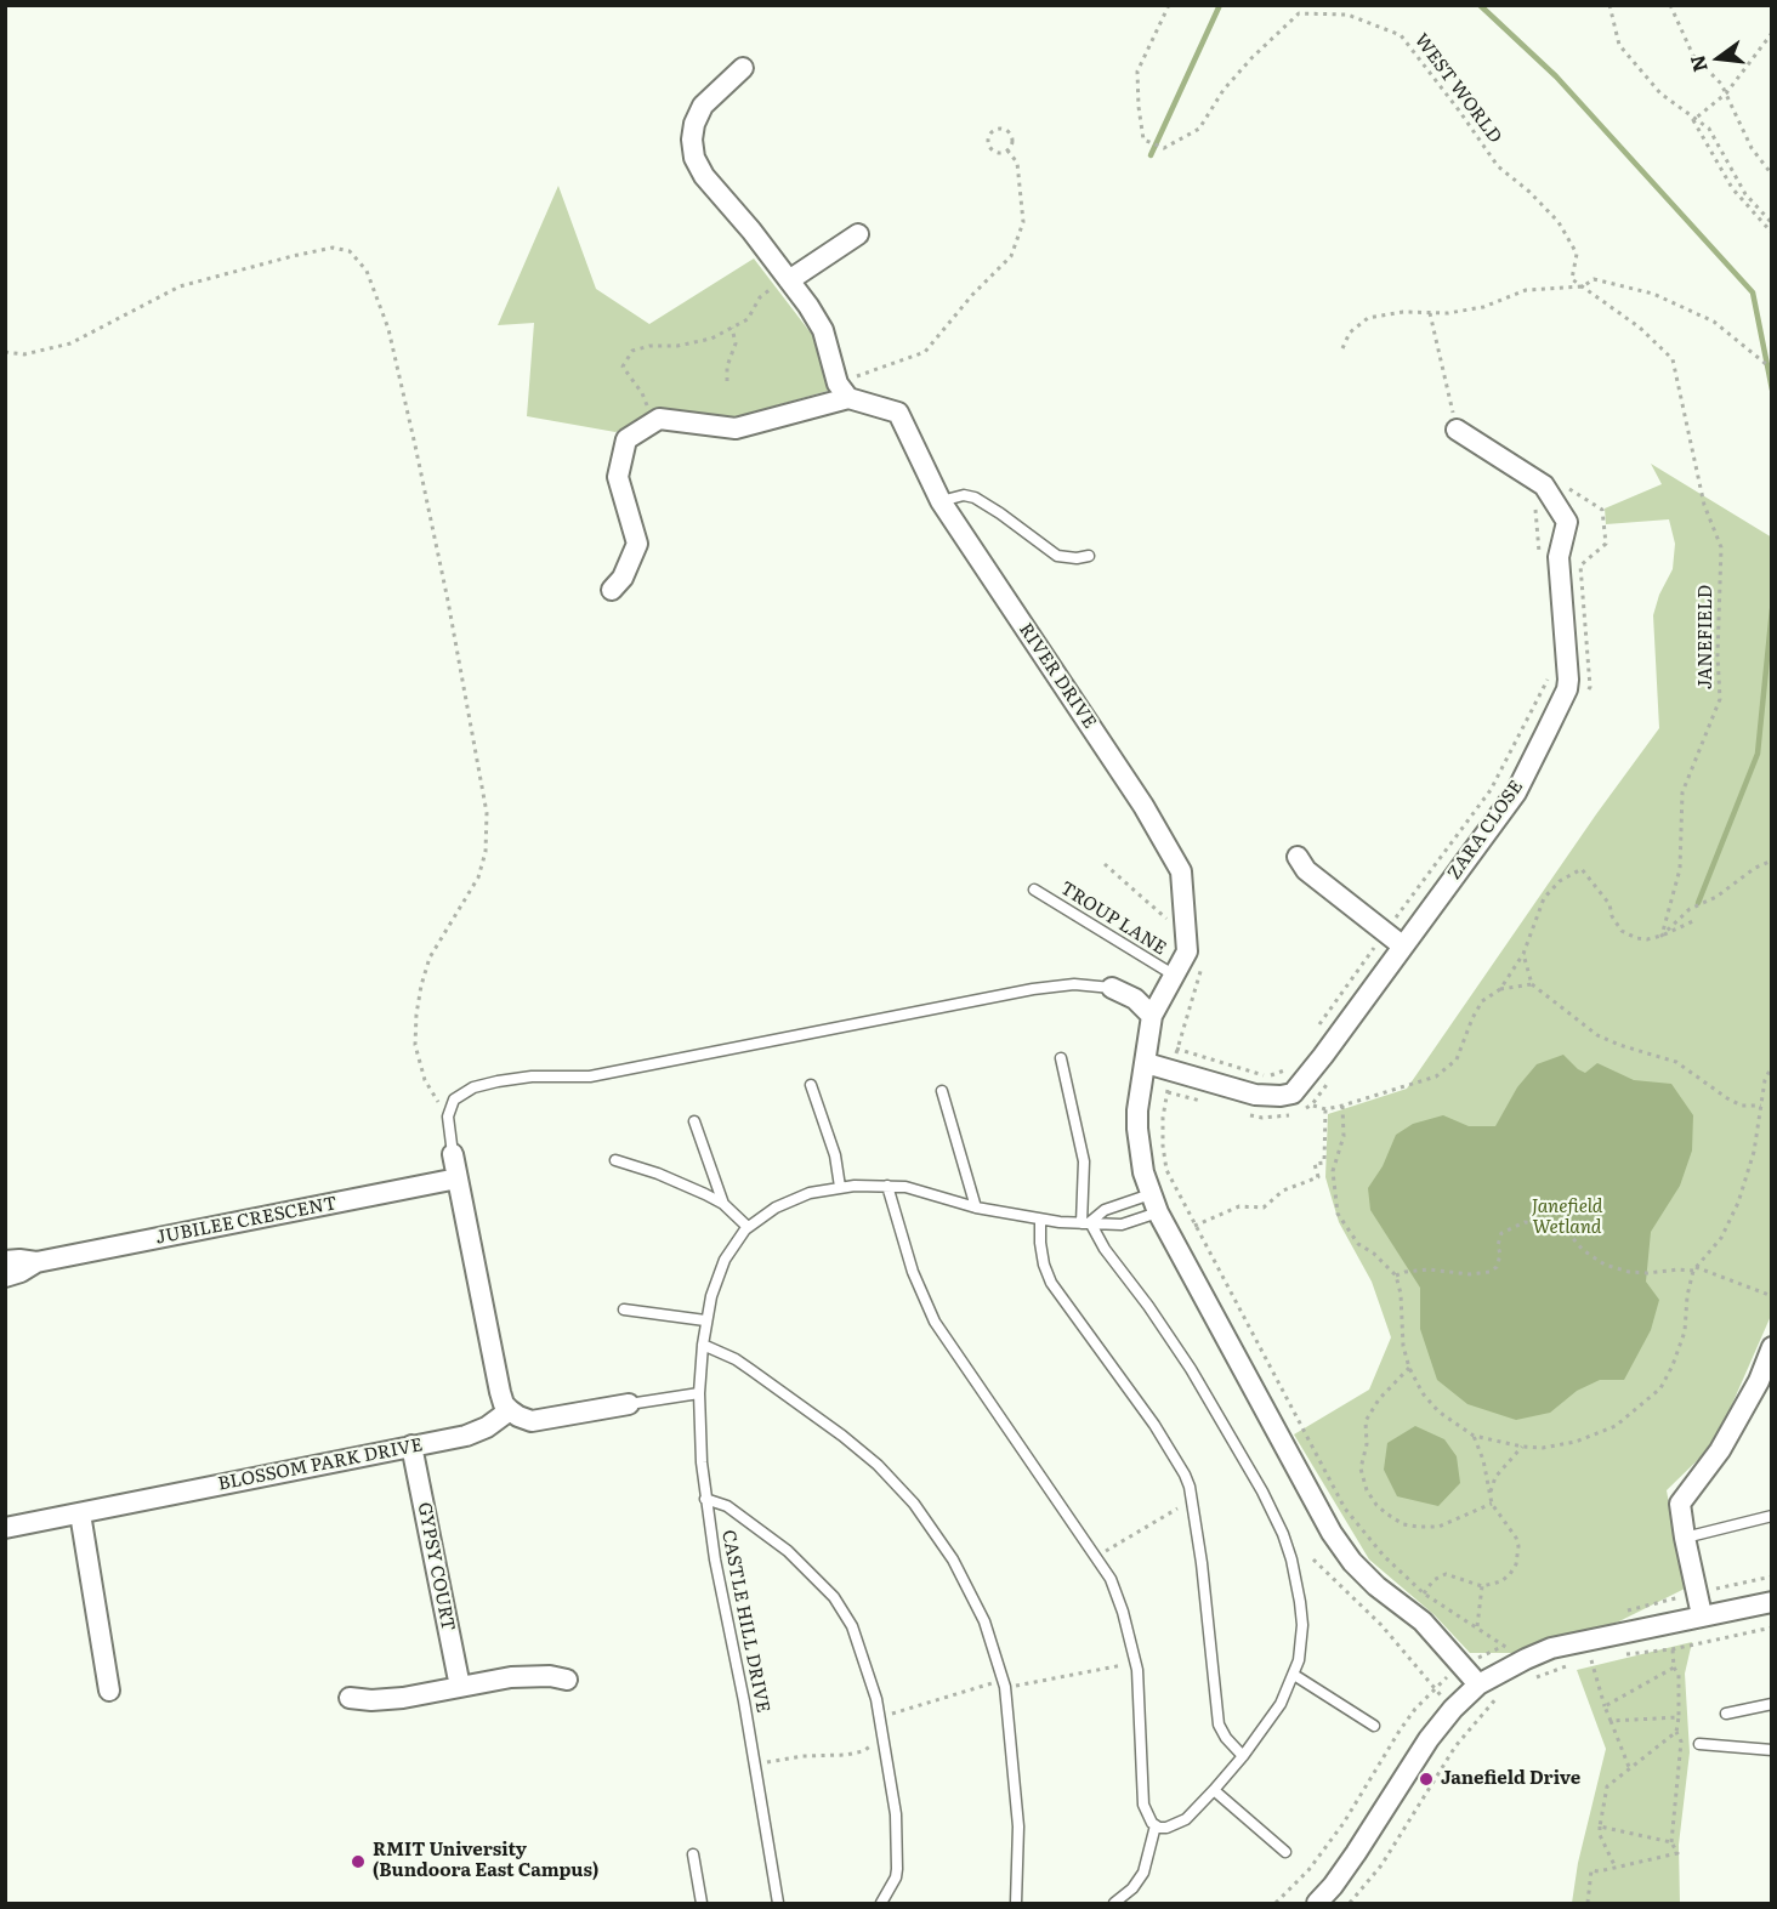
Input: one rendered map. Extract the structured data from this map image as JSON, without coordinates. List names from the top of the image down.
{
  "streets": {
    "street": [
      "RIVER DRIVE",
      "ZARA CLOSE",
      "JUBILEE CRESCENT",
      "BLOSSOM PARK DRIVE",
      "GYPSY COURT"
    ],
    "lane": ["TROUP LANE", "CASTLE HILL DRIVE"],
    "path": ["WEST WORLD", "JANEFIELD"]
  },
  "crossings": [
    ["WEST WORLD", "JANEFIELD"],
    ["RIVER DRIVE", "TROUP LANE"],
    ["BLOSSOM PARK DRIVE", "GYPSY COURT"]
  ],
  "parks": ["Janefield Wetland"],
  "places": ["Janefield Drive", "RMIT University (Bundoora East Campus)"],
  "north": "left"
}
